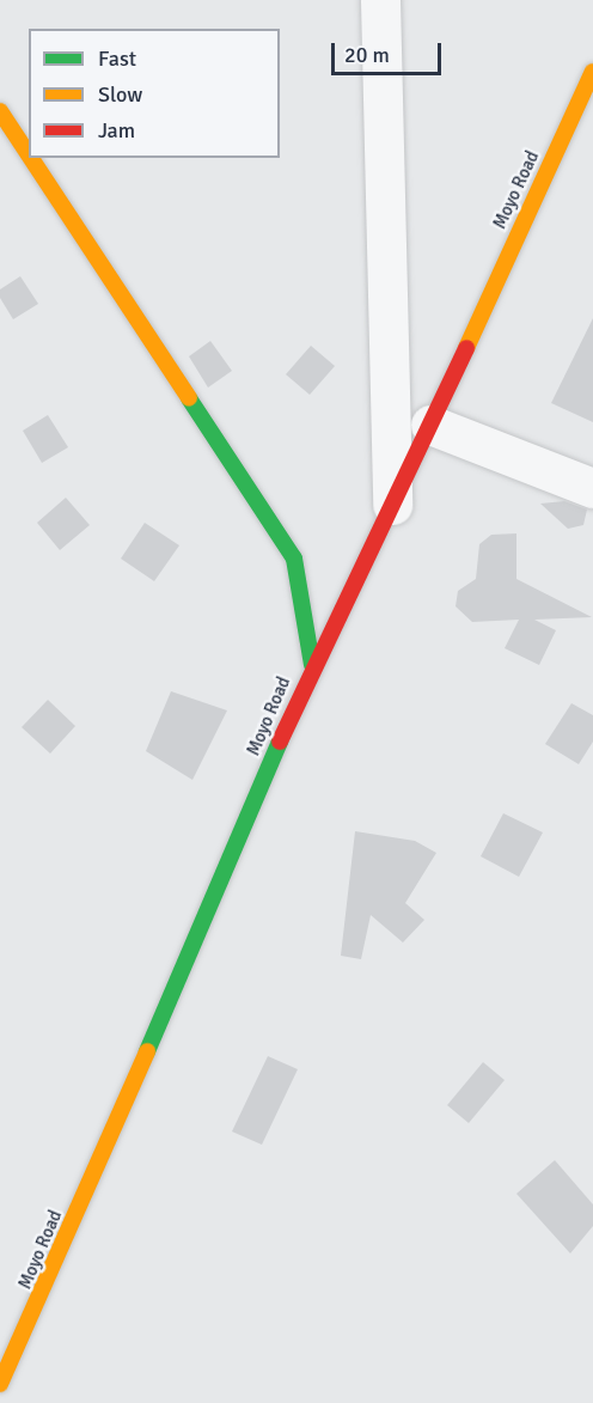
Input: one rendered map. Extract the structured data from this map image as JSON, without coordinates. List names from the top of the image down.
{
  "streets": {
    "main road": ["Moyo Road"]
  },
  "legend": ["Fast", "Slow", "Jam"],
  "scale_bar": "20 m"
}
